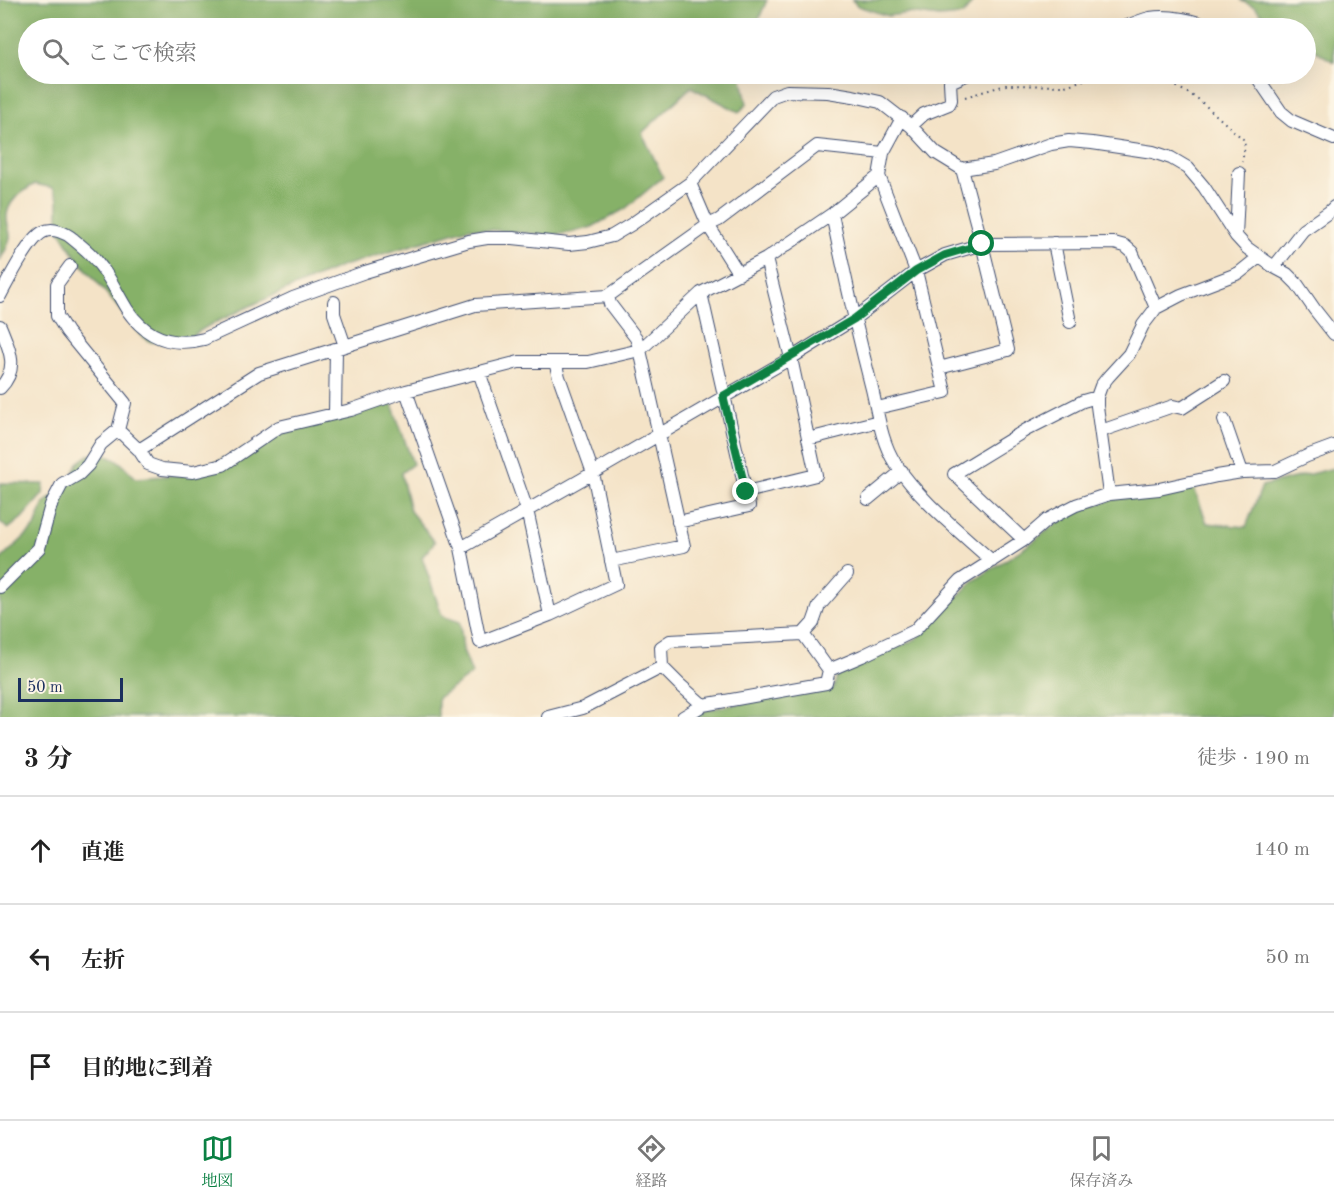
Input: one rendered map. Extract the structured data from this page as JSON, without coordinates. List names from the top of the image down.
{
  "scale_bar": "50 m",
  "page": {
    "search": "ここで検索",
    "scale": "50 m",
    "heading": ["3 分", "徒歩 · 190 m"],
    "list": [
      ["直進", "140 m"],
      ["左折", "50 m"],
      "目的地に到着"
    ],
    "nav": ["地図", "経路", "保存済み"]
  }
}
